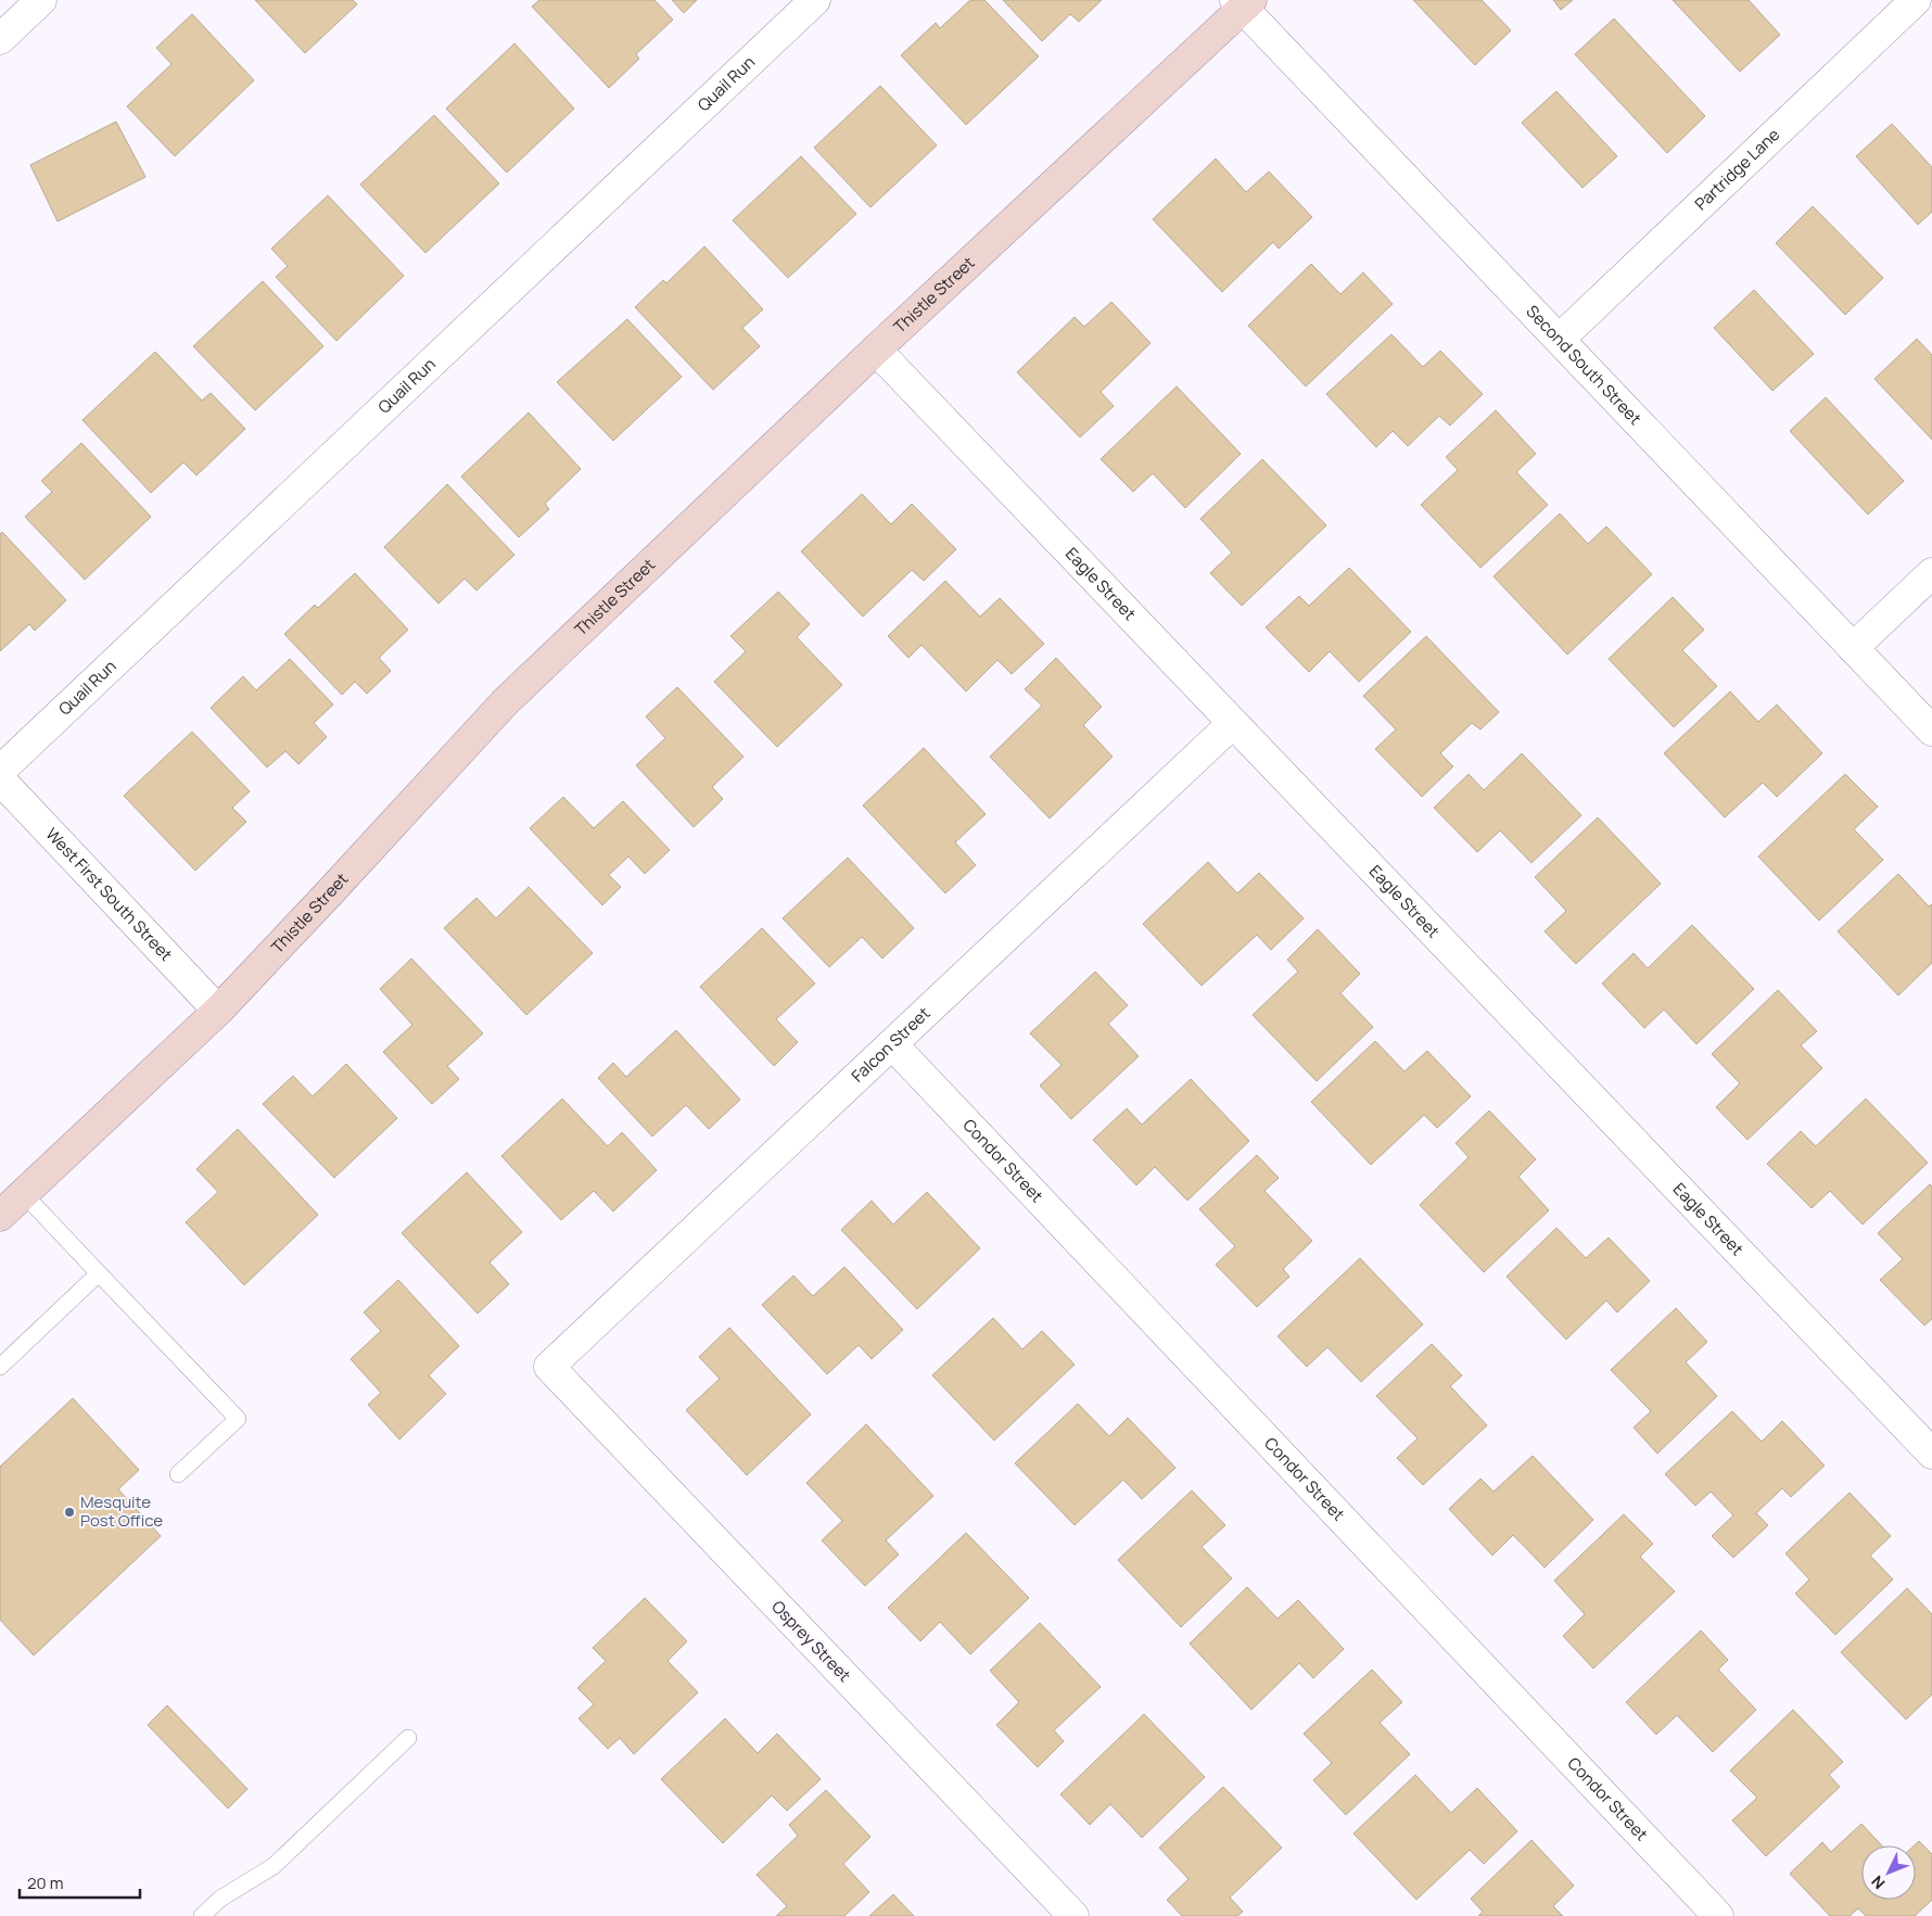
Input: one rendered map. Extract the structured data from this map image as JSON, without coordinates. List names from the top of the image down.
{
  "streets": {
    "street": [
      "Quail Run",
      "Partridge Lane",
      "Thistle Street",
      "Second South Street",
      "Eagle Street",
      "West First South Street",
      "Falcon Street",
      "Condor Street",
      "Osprey Street"
    ]
  },
  "crossings": [
    ["Partridge Lane", "Second South Street"],
    ["Thistle Street", "Second South Street"],
    ["Thistle Street", "Eagle Street"],
    ["Thistle Street", "West First South Street"],
    ["Eagle Street", "Falcon Street"],
    ["Falcon Street", "Condor Street"],
    ["Falcon Street", "Osprey Street"]
  ],
  "places": ["Mesquite Post Office"],
  "scale_bar": "20 m",
  "north": "bottom left"
}
